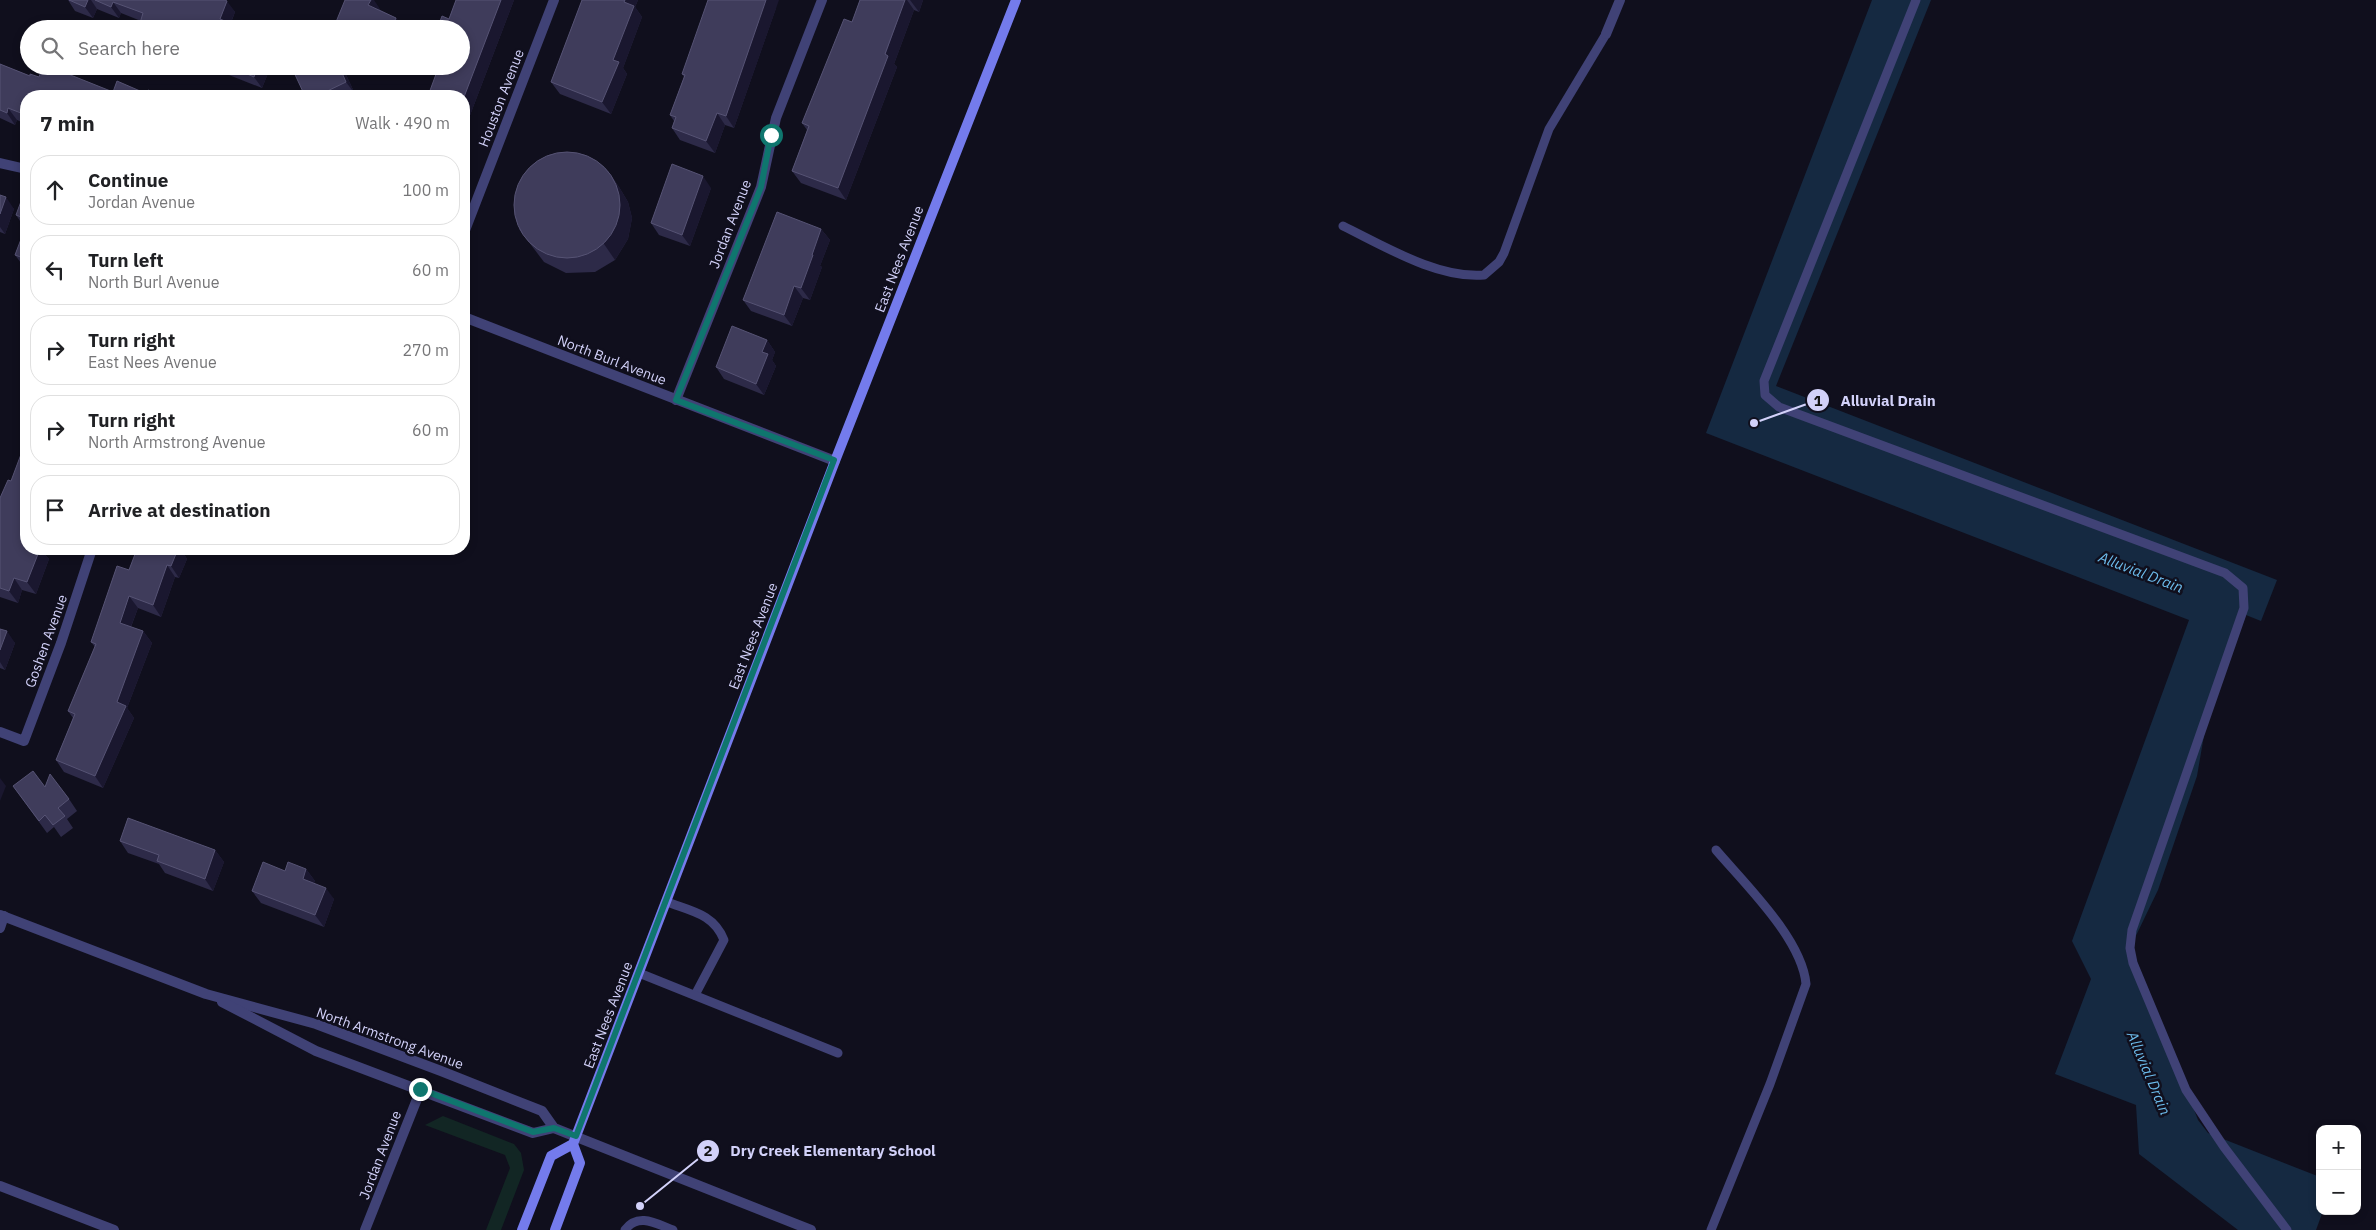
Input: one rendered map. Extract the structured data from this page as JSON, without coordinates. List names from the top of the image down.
{
  "streets": {
    "main road": ["East Nees Avenue"],
    "street": [
      "Houston Avenue",
      "Jordan Avenue",
      "North Burl Avenue",
      "Goshen Avenue",
      "North Armstrong Avenue"
    ]
  },
  "crossings": [
    ["Jordan Avenue", "North Burl Avenue"],
    ["Jordan Avenue", "North Armstrong Avenue"],
    ["East Nees Avenue", "North Burl Avenue"],
    ["East Nees Avenue", "North Armstrong Avenue"]
  ],
  "water": ["Alluvial Drain"],
  "places": ["Alluvial Drain", "Dry Creek Elementary School"],
  "page": {
    "search": "Search here",
    "heading": ["7 min", "Walk · 490 m"],
    "list": [
      ["Continue", "Jordan Avenue", "100 m"],
      ["Turn left", "North Burl Avenue", "60 m"],
      ["Turn right", "East Nees Avenue", "270 m"],
      ["Turn right", "North Armstrong Avenue", "60 m"],
      "Arrive at destination"
    ],
    "map_buttons": ["+", "−"]
  }
}
